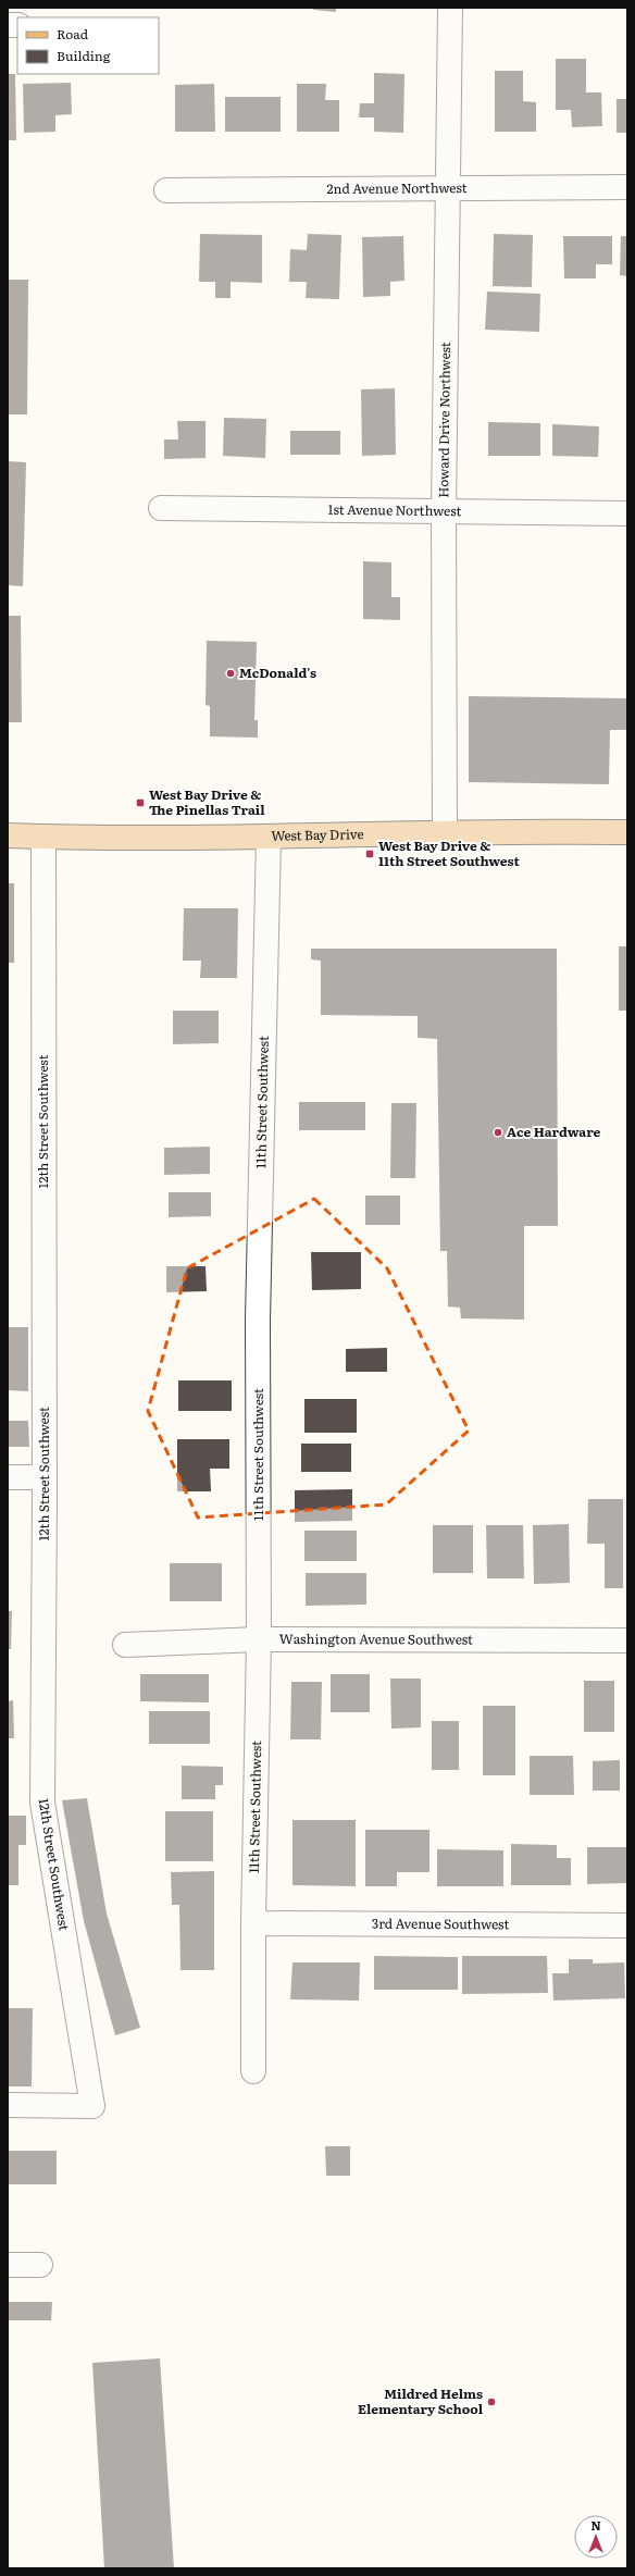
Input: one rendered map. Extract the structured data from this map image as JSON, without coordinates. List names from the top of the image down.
{
  "streets": {
    "main road": ["West Bay Drive"],
    "street": [
      "2nd Avenue Northwest",
      "Howard Drive Northwest",
      "1st Avenue Northwest",
      "11th Street Southwest",
      "12th Street Southwest",
      "Washington Avenue Southwest",
      "3rd Avenue Southwest"
    ]
  },
  "crossings": [
    ["2nd Avenue Northwest", "Howard Drive Northwest"],
    ["Howard Drive Northwest", "1st Avenue Northwest"],
    ["Howard Drive Northwest", "West Bay Drive"],
    ["West Bay Drive", "11th Street Southwest"],
    ["West Bay Drive", "12th Street Southwest"],
    ["11th Street Southwest", "Washington Avenue Southwest"],
    ["11th Street Southwest", "3rd Avenue Southwest"]
  ],
  "places": {
    "other": ["McDonald's", "Ace Hardware", "Mildred Helms Elementary School"],
    "transit": ["West Bay Drive & The Pinellas Trail", "West Bay Drive & 11th Street Southwest"]
  },
  "legend": ["Road", "Building"],
  "north": "top"
}
